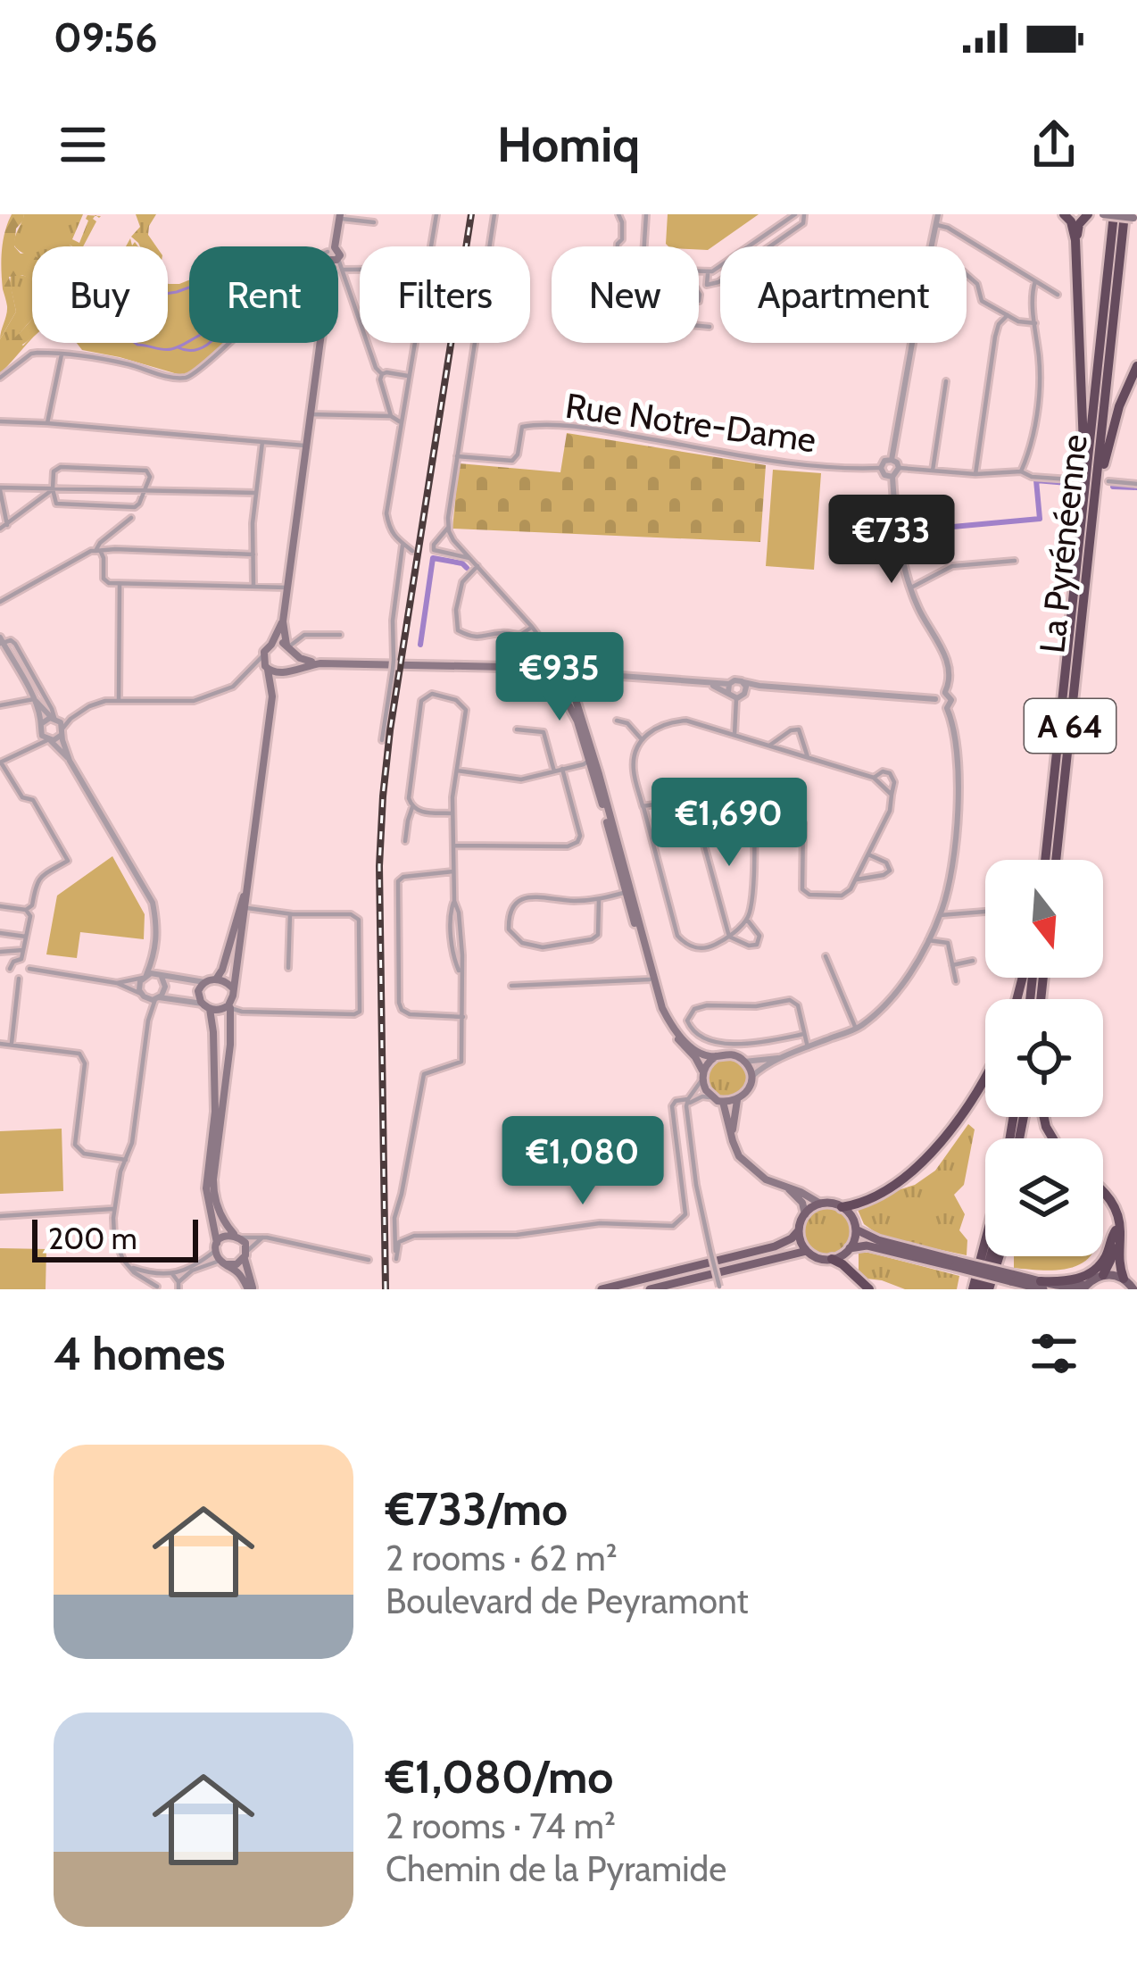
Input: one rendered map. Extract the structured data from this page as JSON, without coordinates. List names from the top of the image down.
{
  "streets": {
    "highway": ["La Pyrénéenne", "A 64"],
    "street": ["Rue Notre-Dame"]
  },
  "scale_bar": "200 m",
  "north": "bottom",
  "page": {
    "status": "09:56",
    "header": "Homiq",
    "chip": [
      "Buy",
      "Rent",
      "Filters",
      "New",
      "Apartment"
    ],
    "price": [
      "€733",
      "€935",
      "€1,690",
      "€1,080"
    ],
    "scale": "200 m",
    "heading": "4 homes",
    "list": [
      {
        "name": "€733/mo",
        "note": "2 rooms · 62 m² · Boulevard de Peyramont"
      },
      {
        "name": "€1,080/mo",
        "note": "2 rooms · 74 m² · Chemin de la Pyramide"
      }
    ]
  }
}
